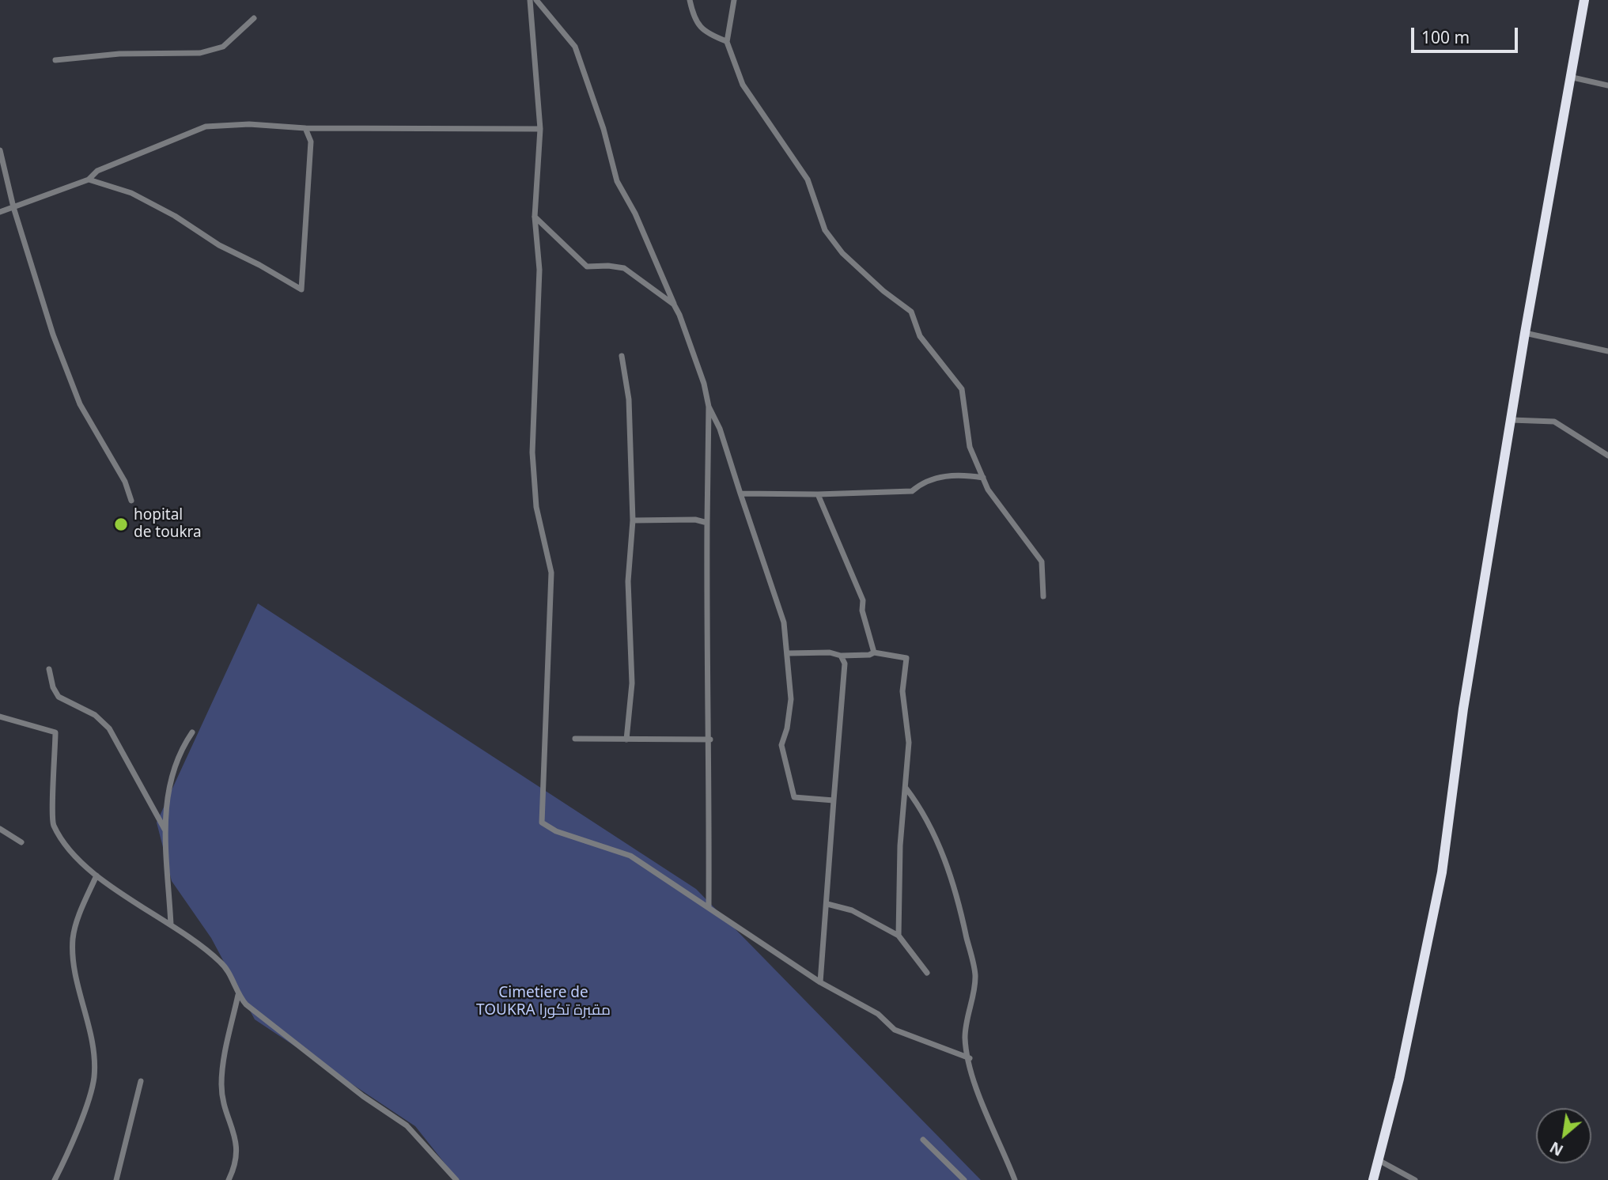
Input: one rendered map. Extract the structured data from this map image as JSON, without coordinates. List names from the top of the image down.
{
  "parks": ["Cimetiere de TOUKRA مقبرة تكورا"],
  "places": ["hopital de toukra"],
  "scale_bar": "100 m",
  "north": "bottom left"
}
